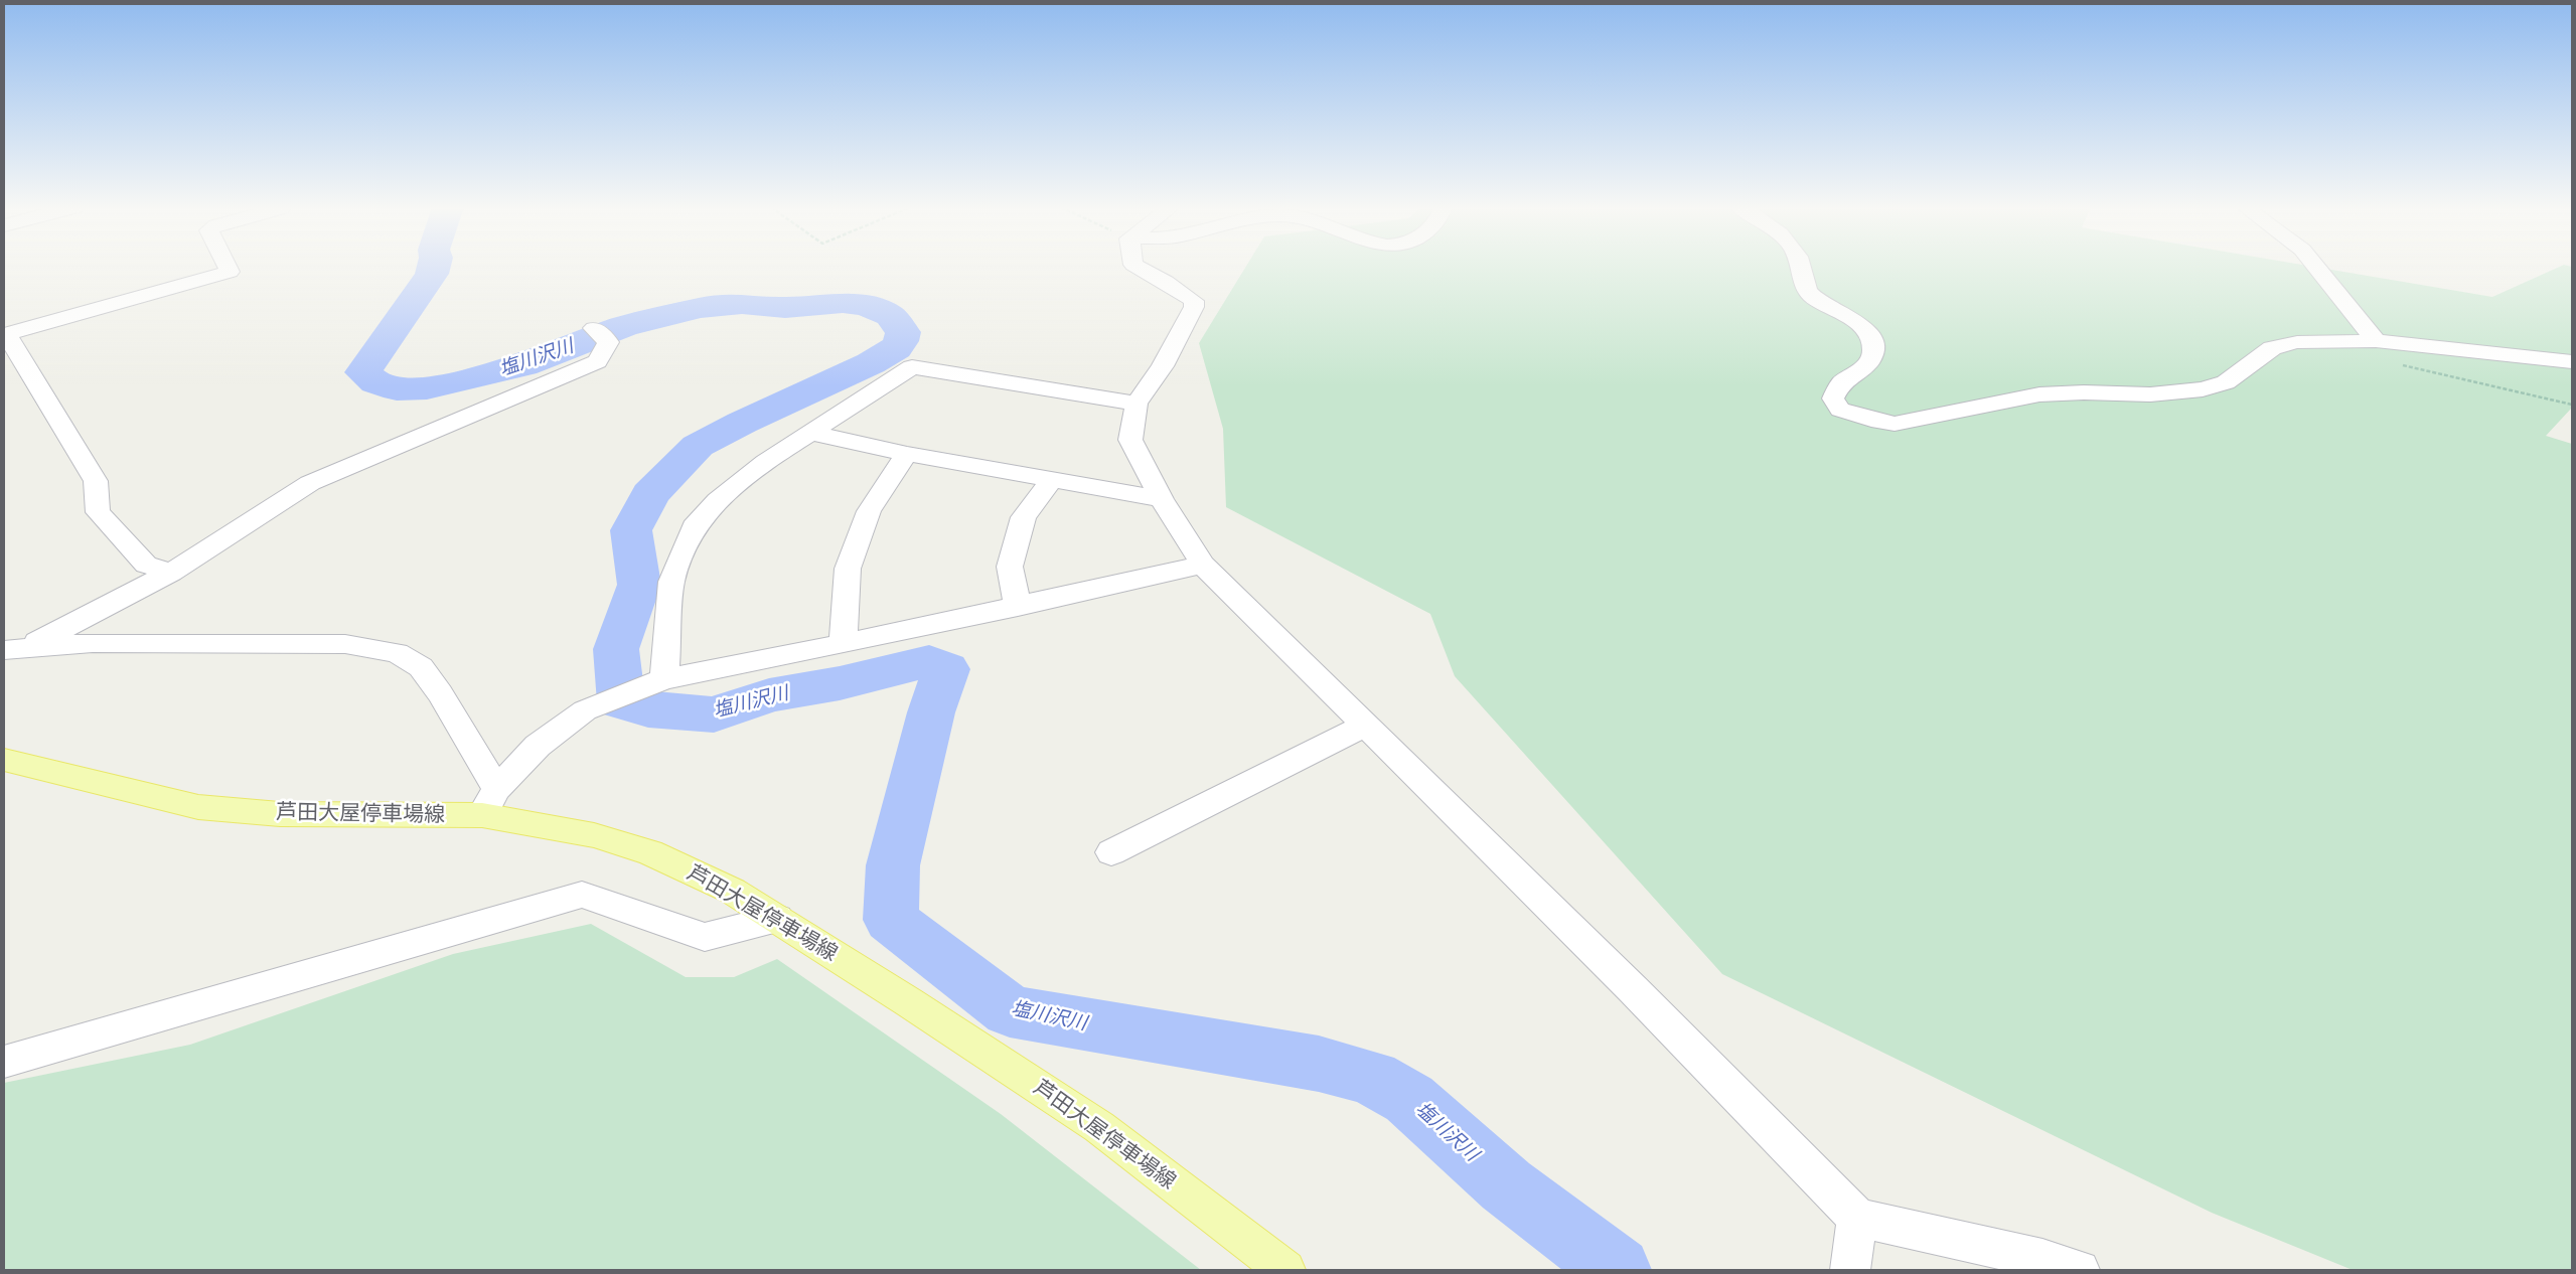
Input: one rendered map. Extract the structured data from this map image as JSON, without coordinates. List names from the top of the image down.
{
  "streets": {
    "main road": ["芦田大屋停車場線"]
  },
  "water": ["塩川沢川"]
}
